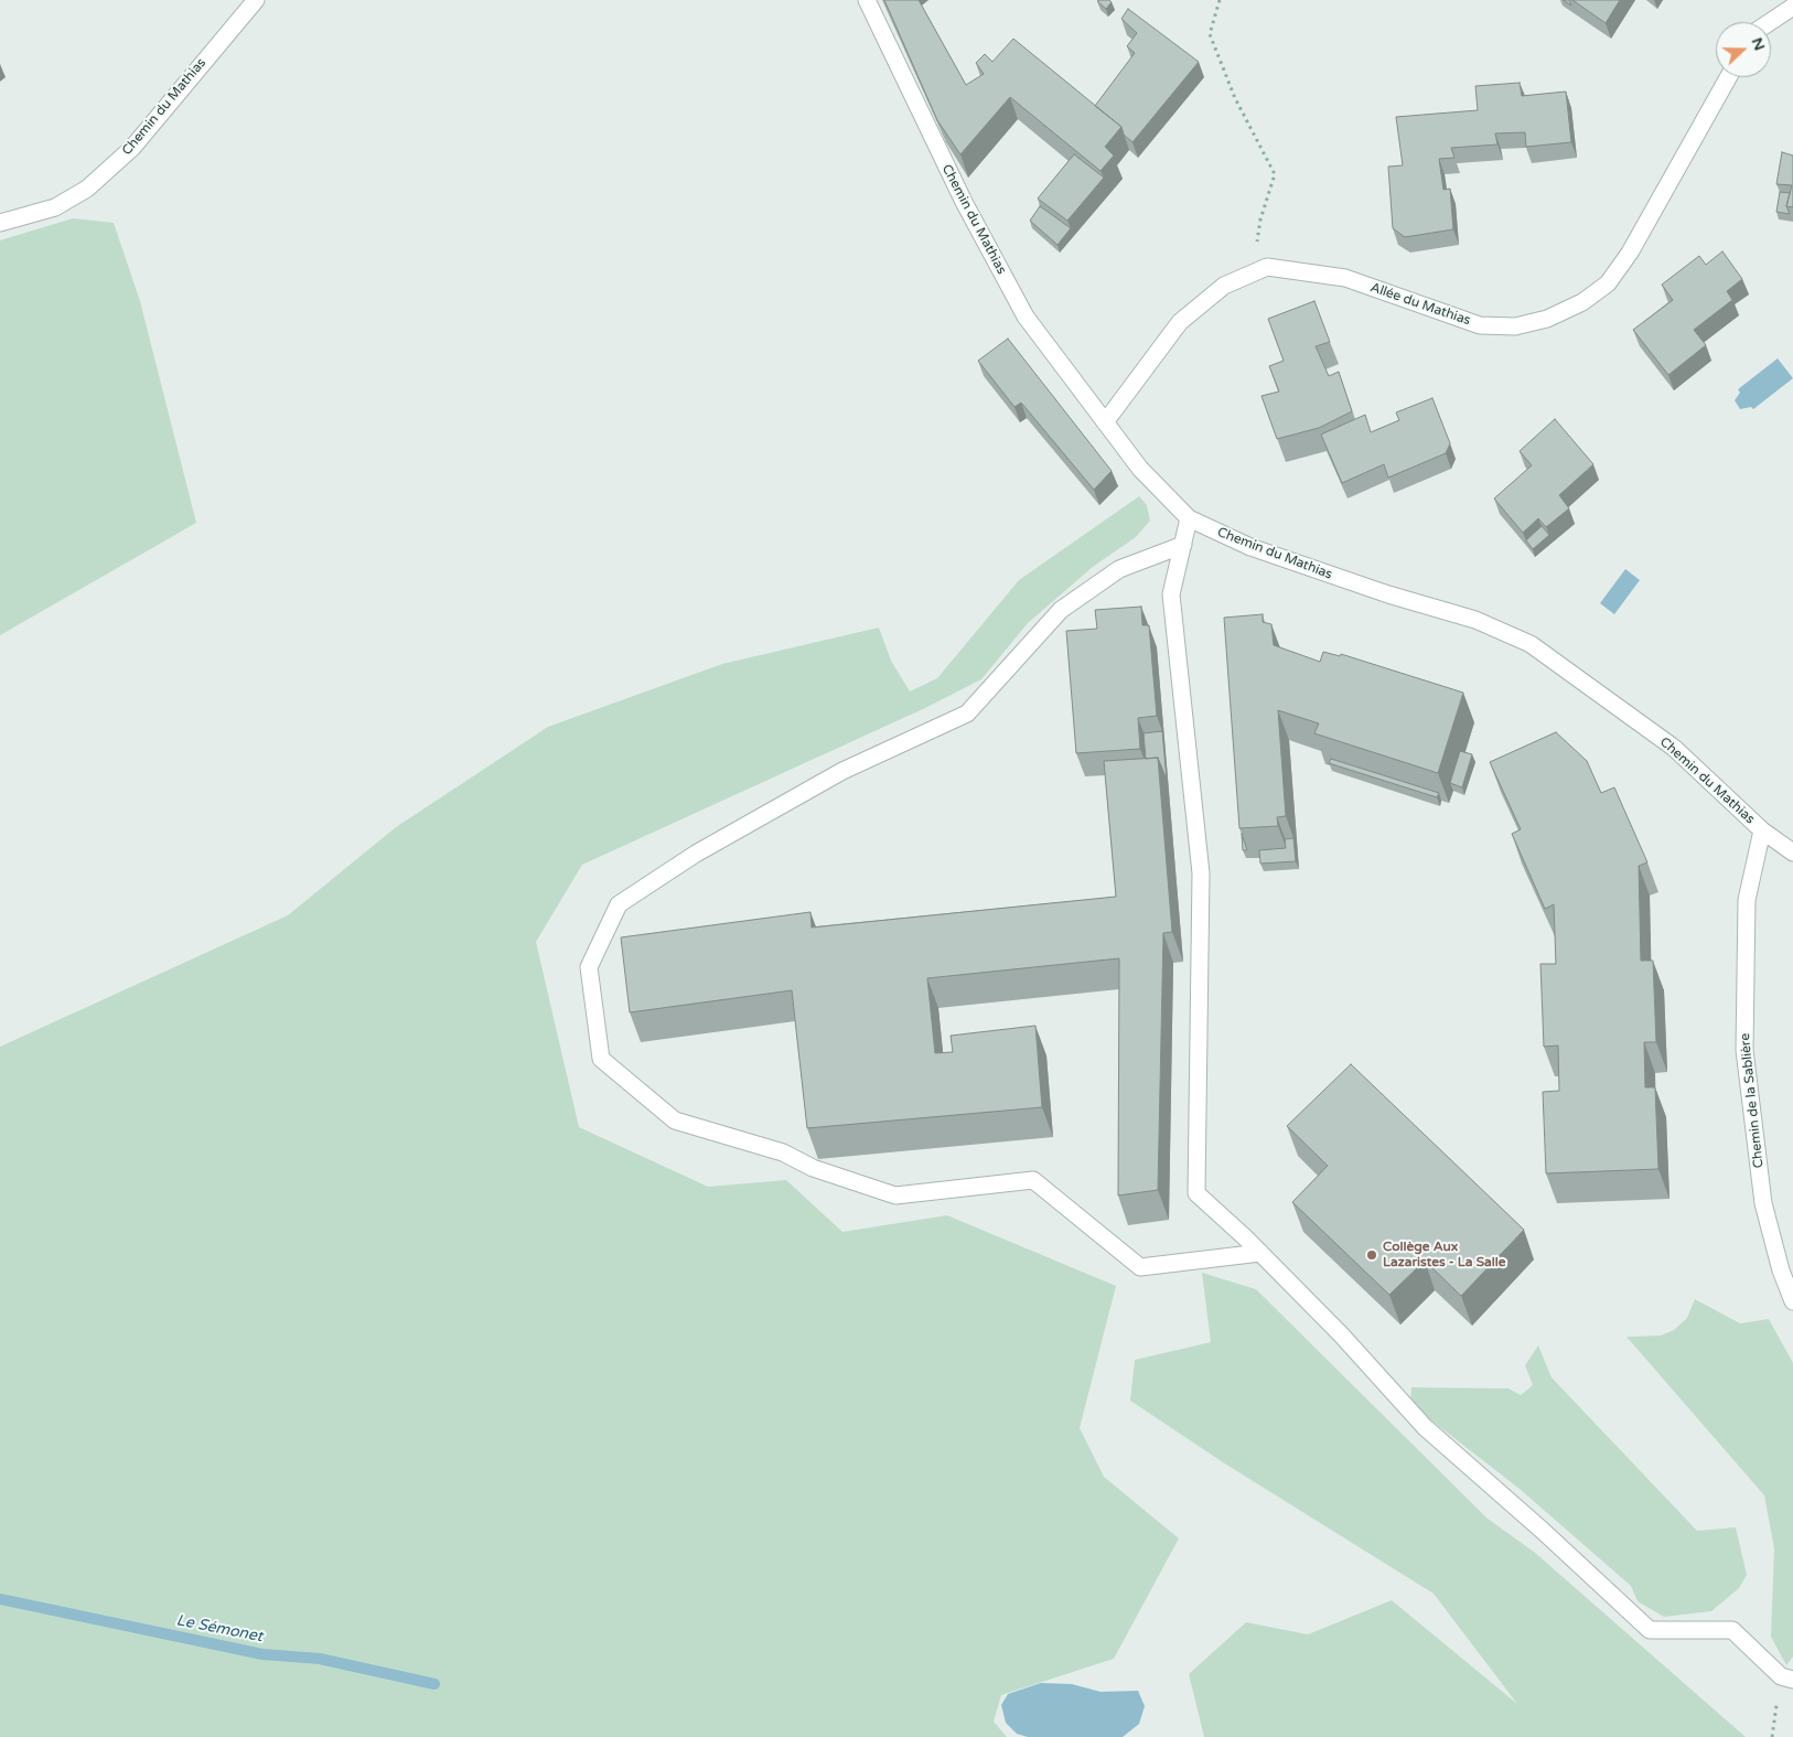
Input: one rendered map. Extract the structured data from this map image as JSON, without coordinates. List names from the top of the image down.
{
  "streets": {
    "street": ["Chemin du Mathias", "Allée du Mathias", "Chemin de la Sablière"]
  },
  "crossings": [
    ["Chemin du Mathias", "Allée du Mathias"],
    ["Chemin du Mathias", "Chemin de la Sablière"]
  ],
  "water": ["Le Sémonet"],
  "places": ["Collège Aux Lazaristes - La Salle"],
  "north": "right"
}
